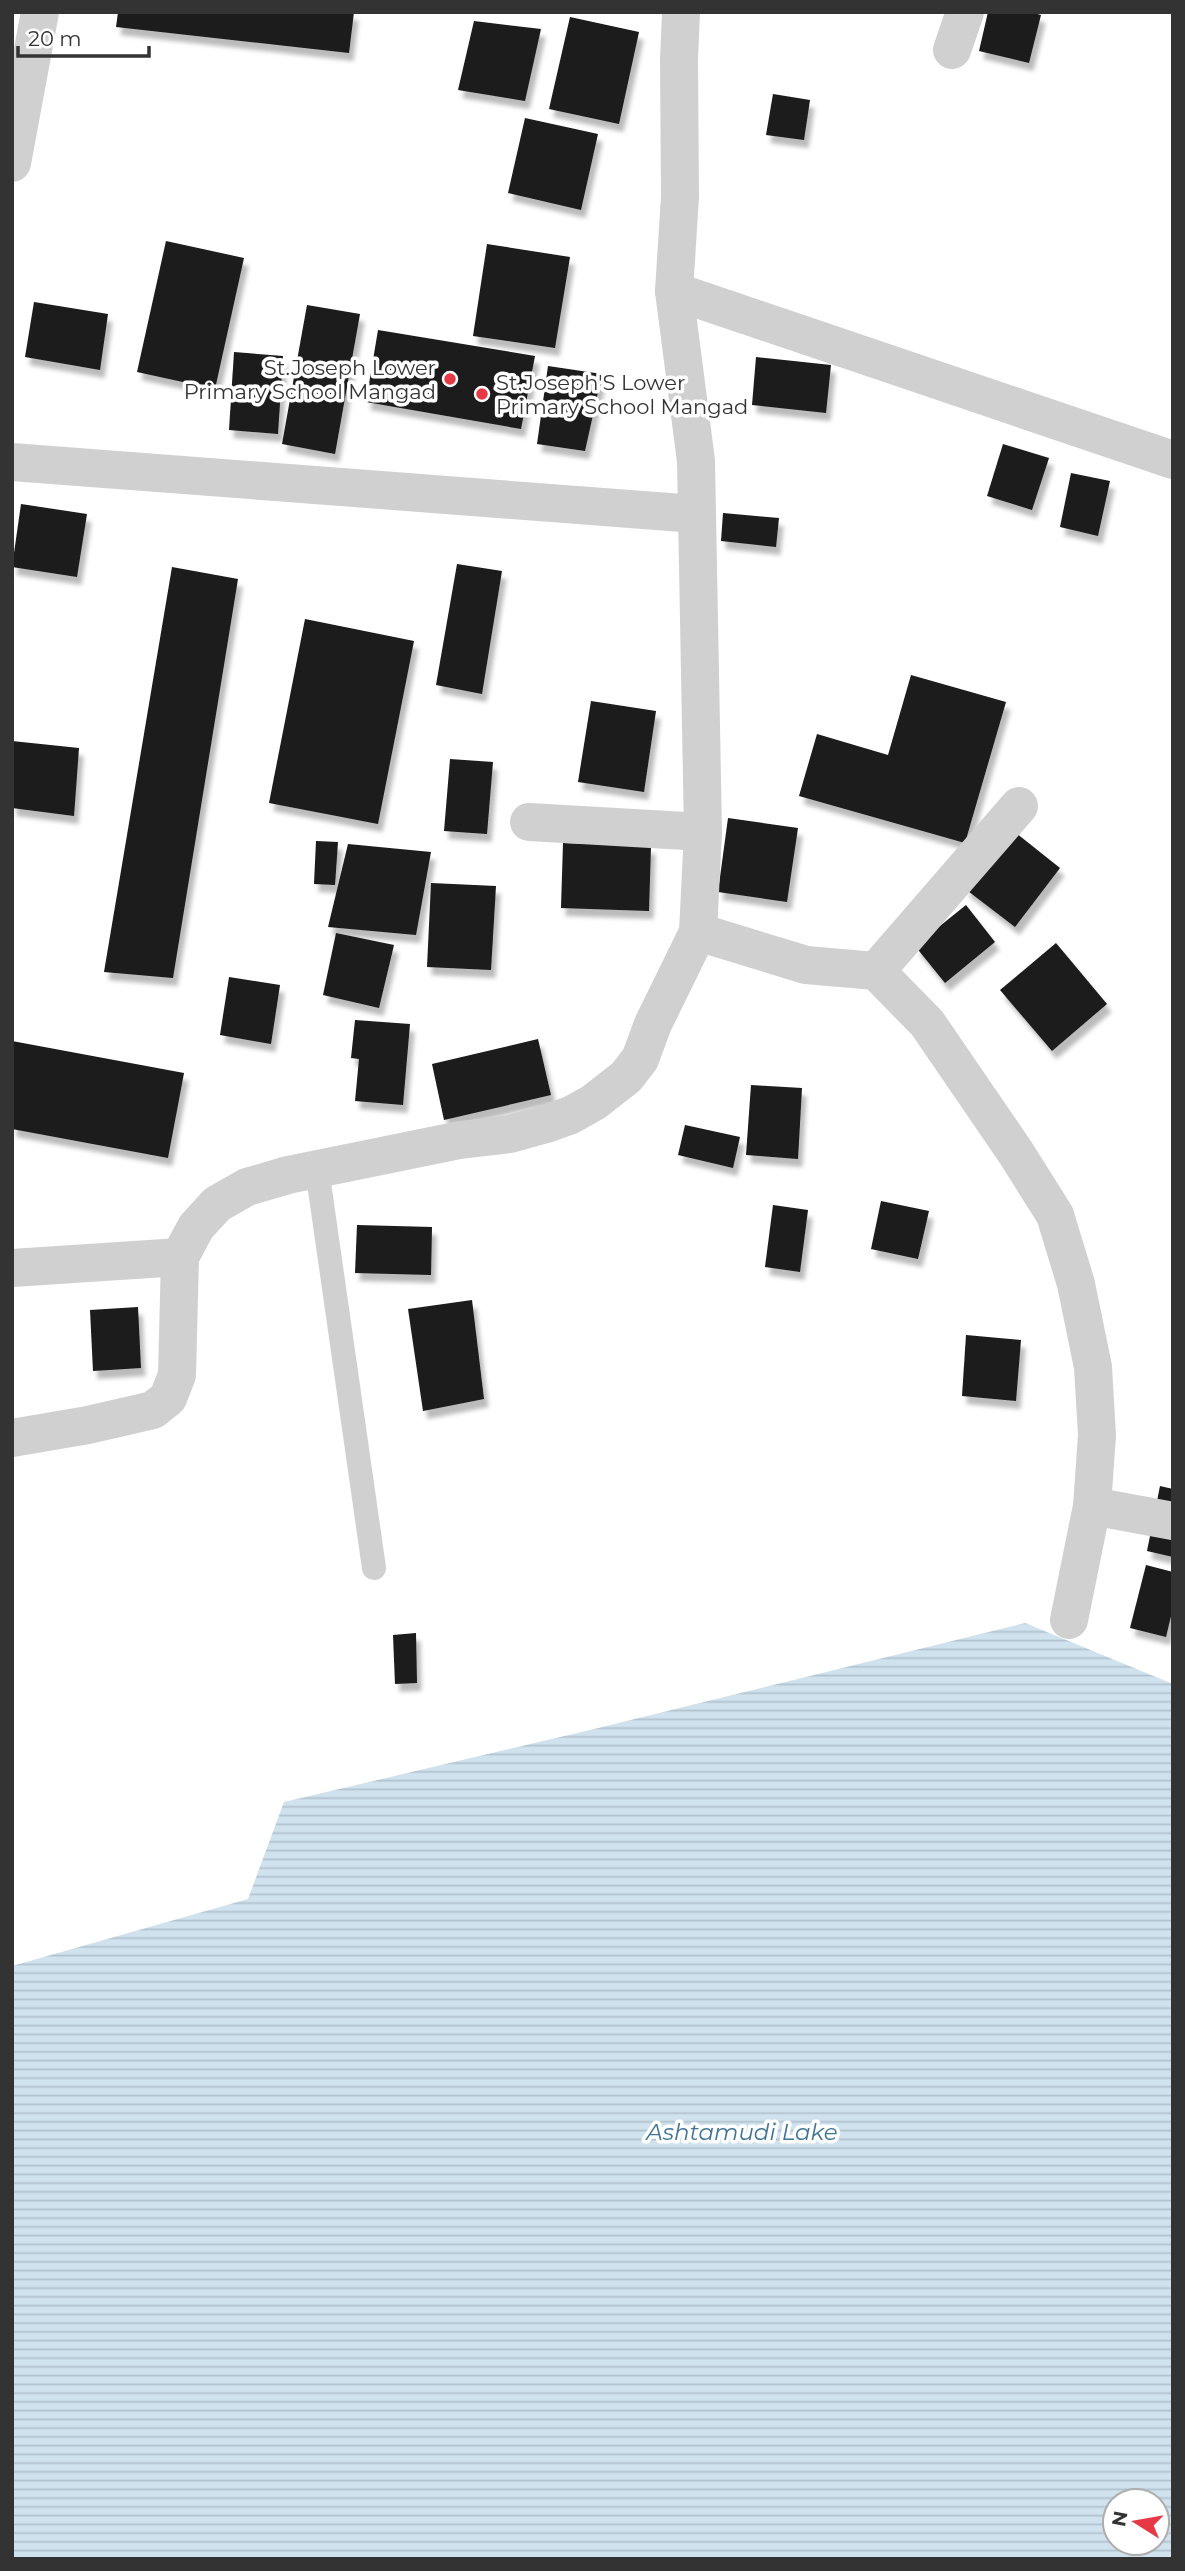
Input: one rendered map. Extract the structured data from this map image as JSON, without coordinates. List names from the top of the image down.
{
  "water": ["Ashtamudi Lake"],
  "places": ["St.Joseph Lower Primary School Mangad", "St.Joseph'S Lower Primary School Mangad"],
  "scale_bar": "20 m",
  "north": "left"
}
